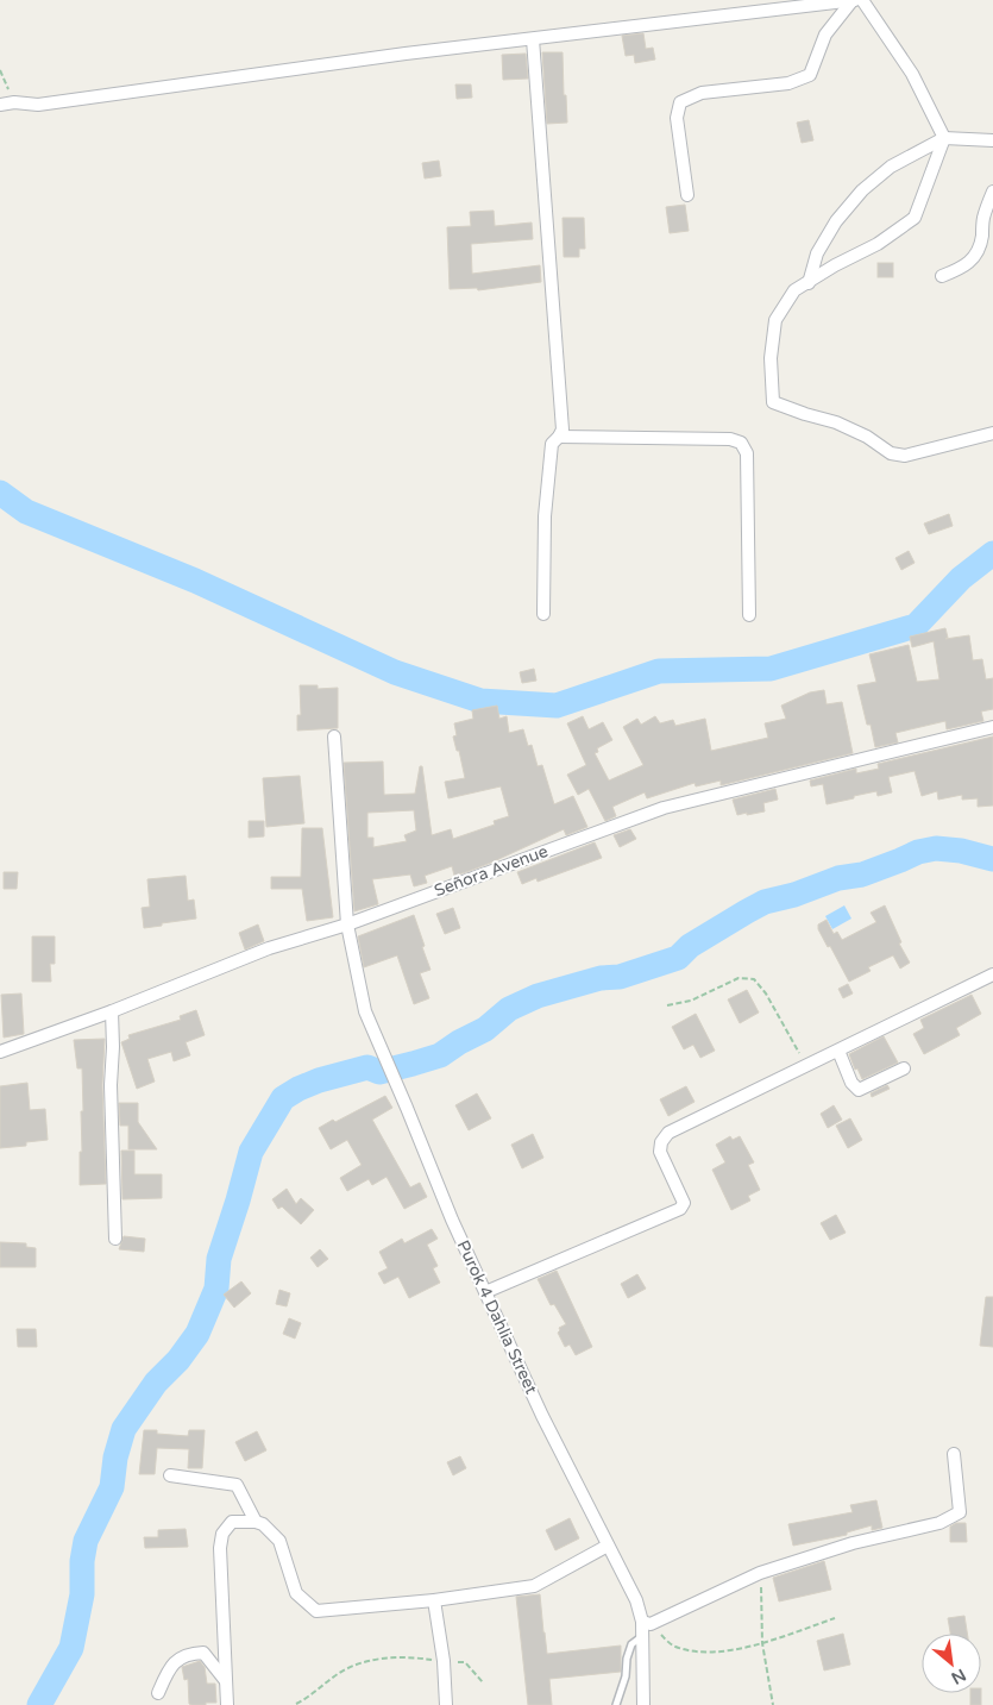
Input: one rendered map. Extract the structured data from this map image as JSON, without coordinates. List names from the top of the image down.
{
  "streets": {
    "street": ["Señora Avenue", "Purok 4 Dahlia Street"]
  },
  "crossings": [
    ["Señora Avenue", "Purok 4 Dahlia Street"]
  ],
  "north": "bottom right"
}
